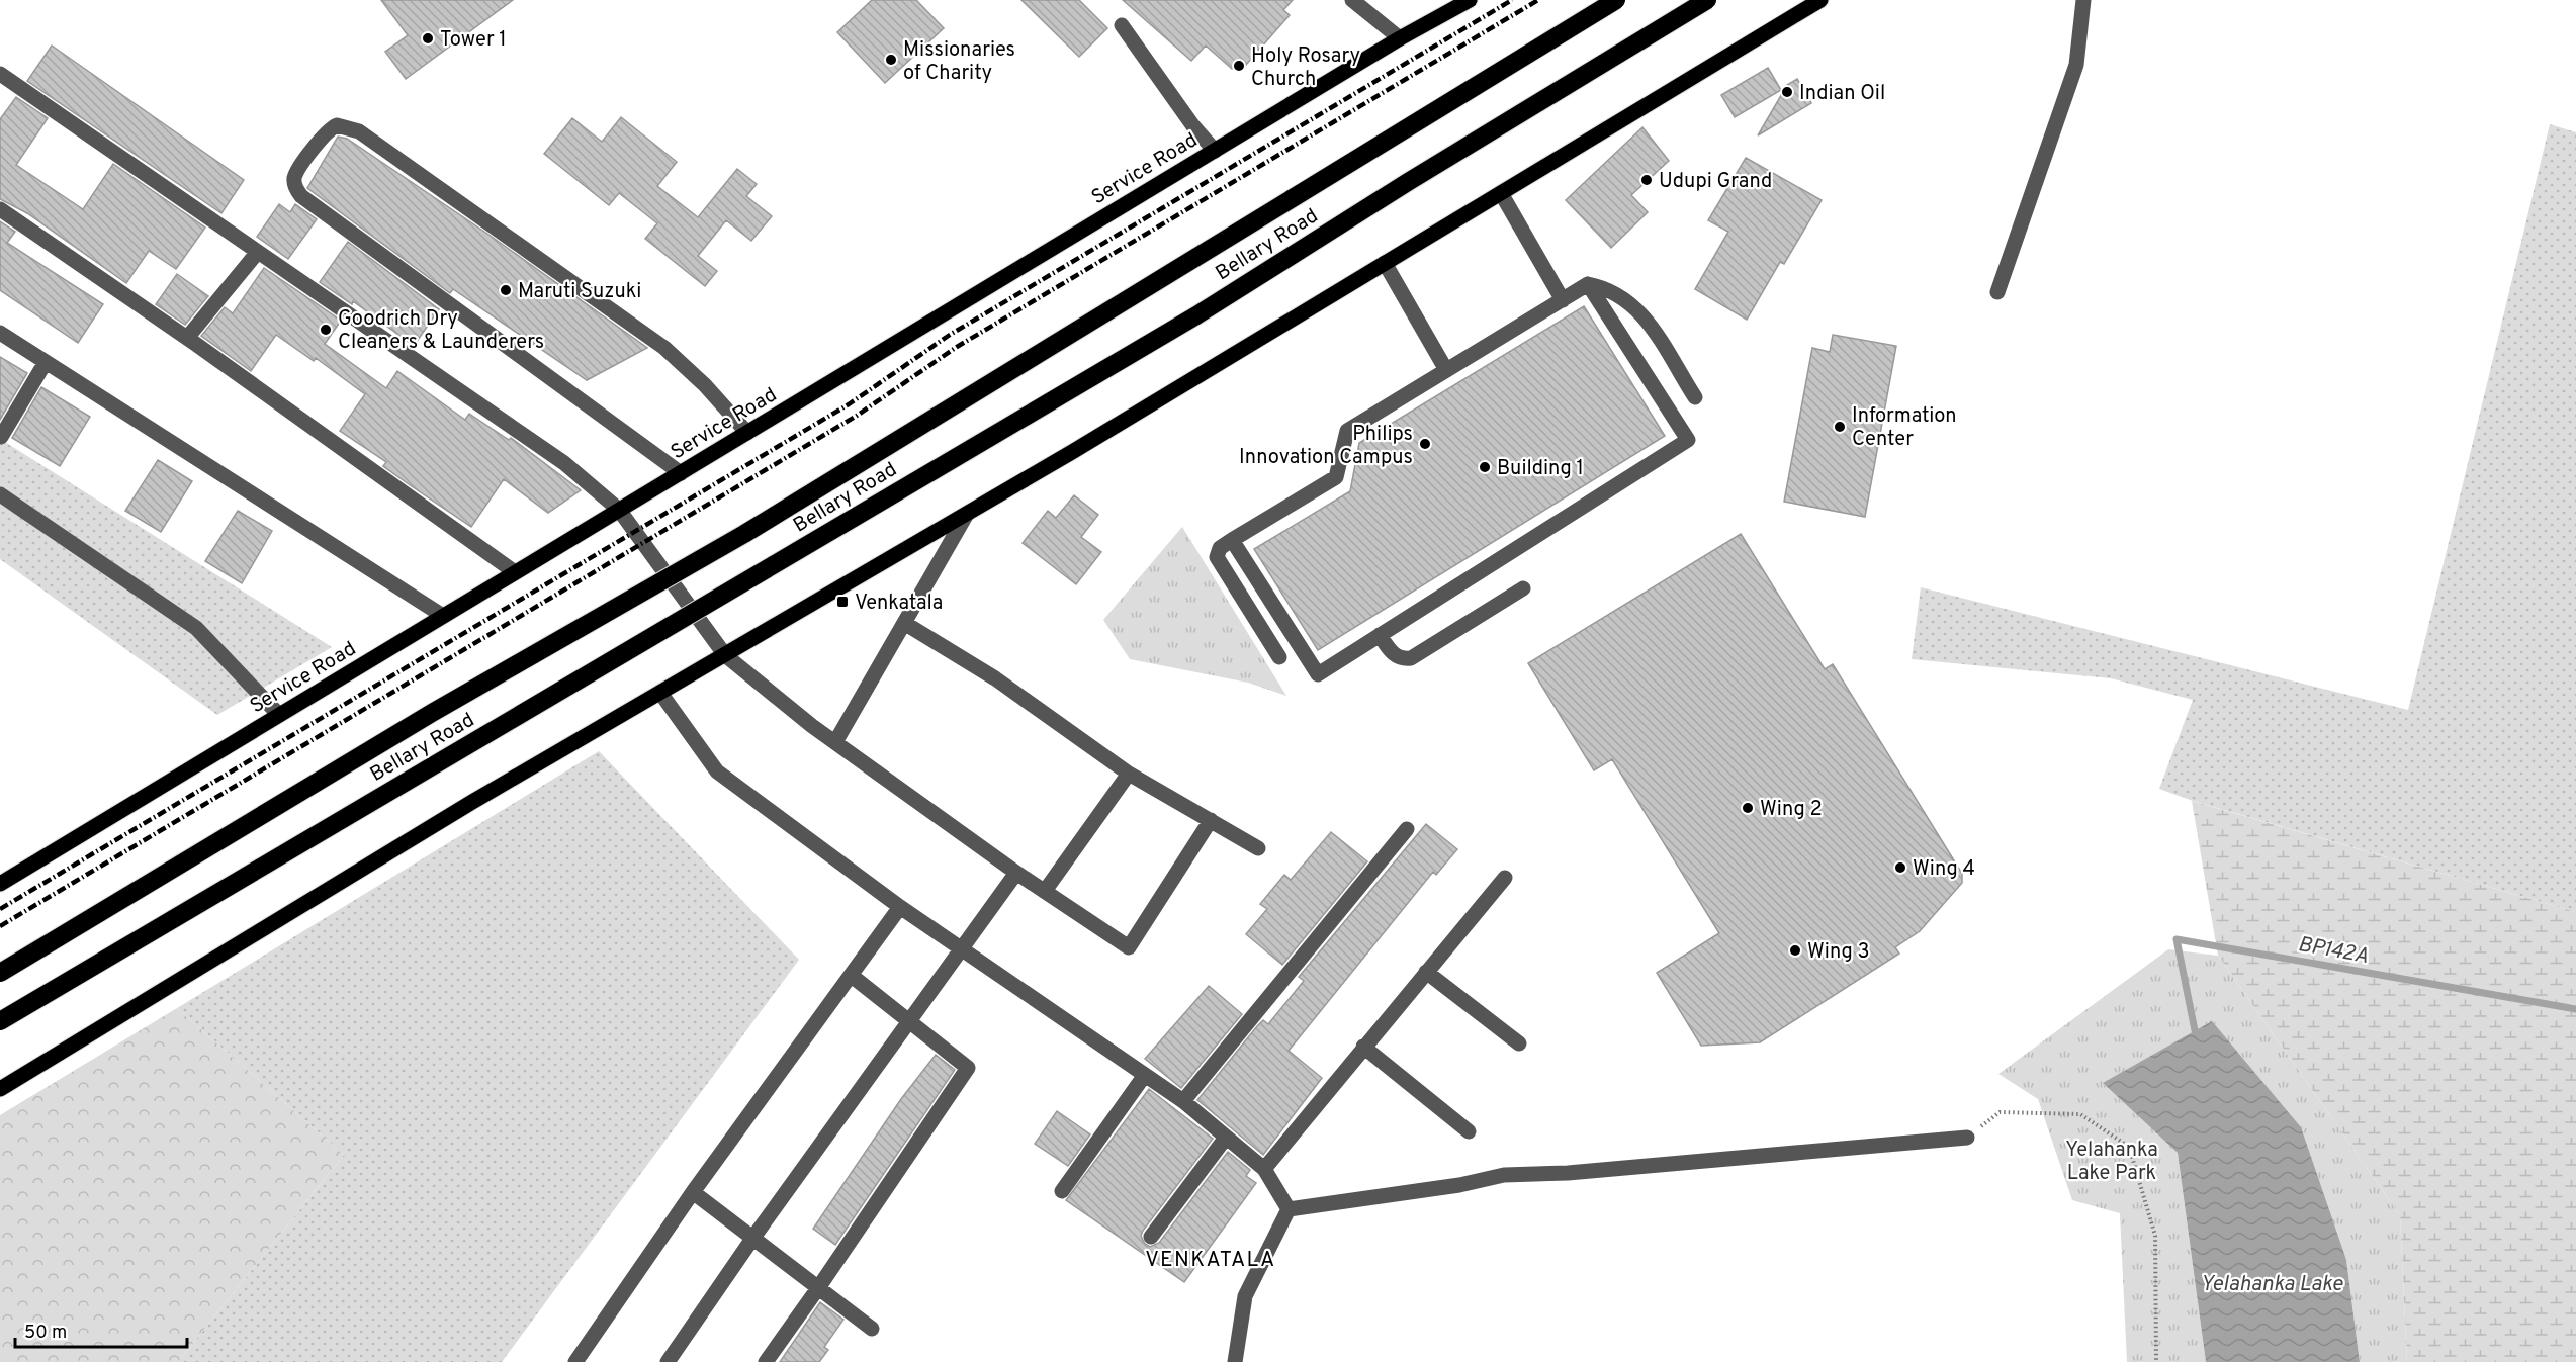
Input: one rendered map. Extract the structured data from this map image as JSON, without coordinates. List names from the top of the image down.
{
  "streets": {
    "highway": ["Bellary Road"],
    "main road": ["Service Road"]
  },
  "districts": ["VENKATALA"],
  "water": ["BP142A", "Yelahanka Lake"],
  "parks": ["Yelahanka Lake Park"],
  "places": {
    "other": [
      "Tower 1",
      "Missionaries of Charity",
      "Holy Rosary Church",
      "Indian Oil",
      "Udupi Grand",
      "Maruti Suzuki",
      "Goodrich Dry Cleaners & Launderers",
      "Information Center",
      "Philips Innovation Campus",
      "Building 1",
      "Wing 2",
      "Wing 4",
      "Wing 3"
    ],
    "transit": ["Venkatala"]
  },
  "scale_bar": "50 m"
}
